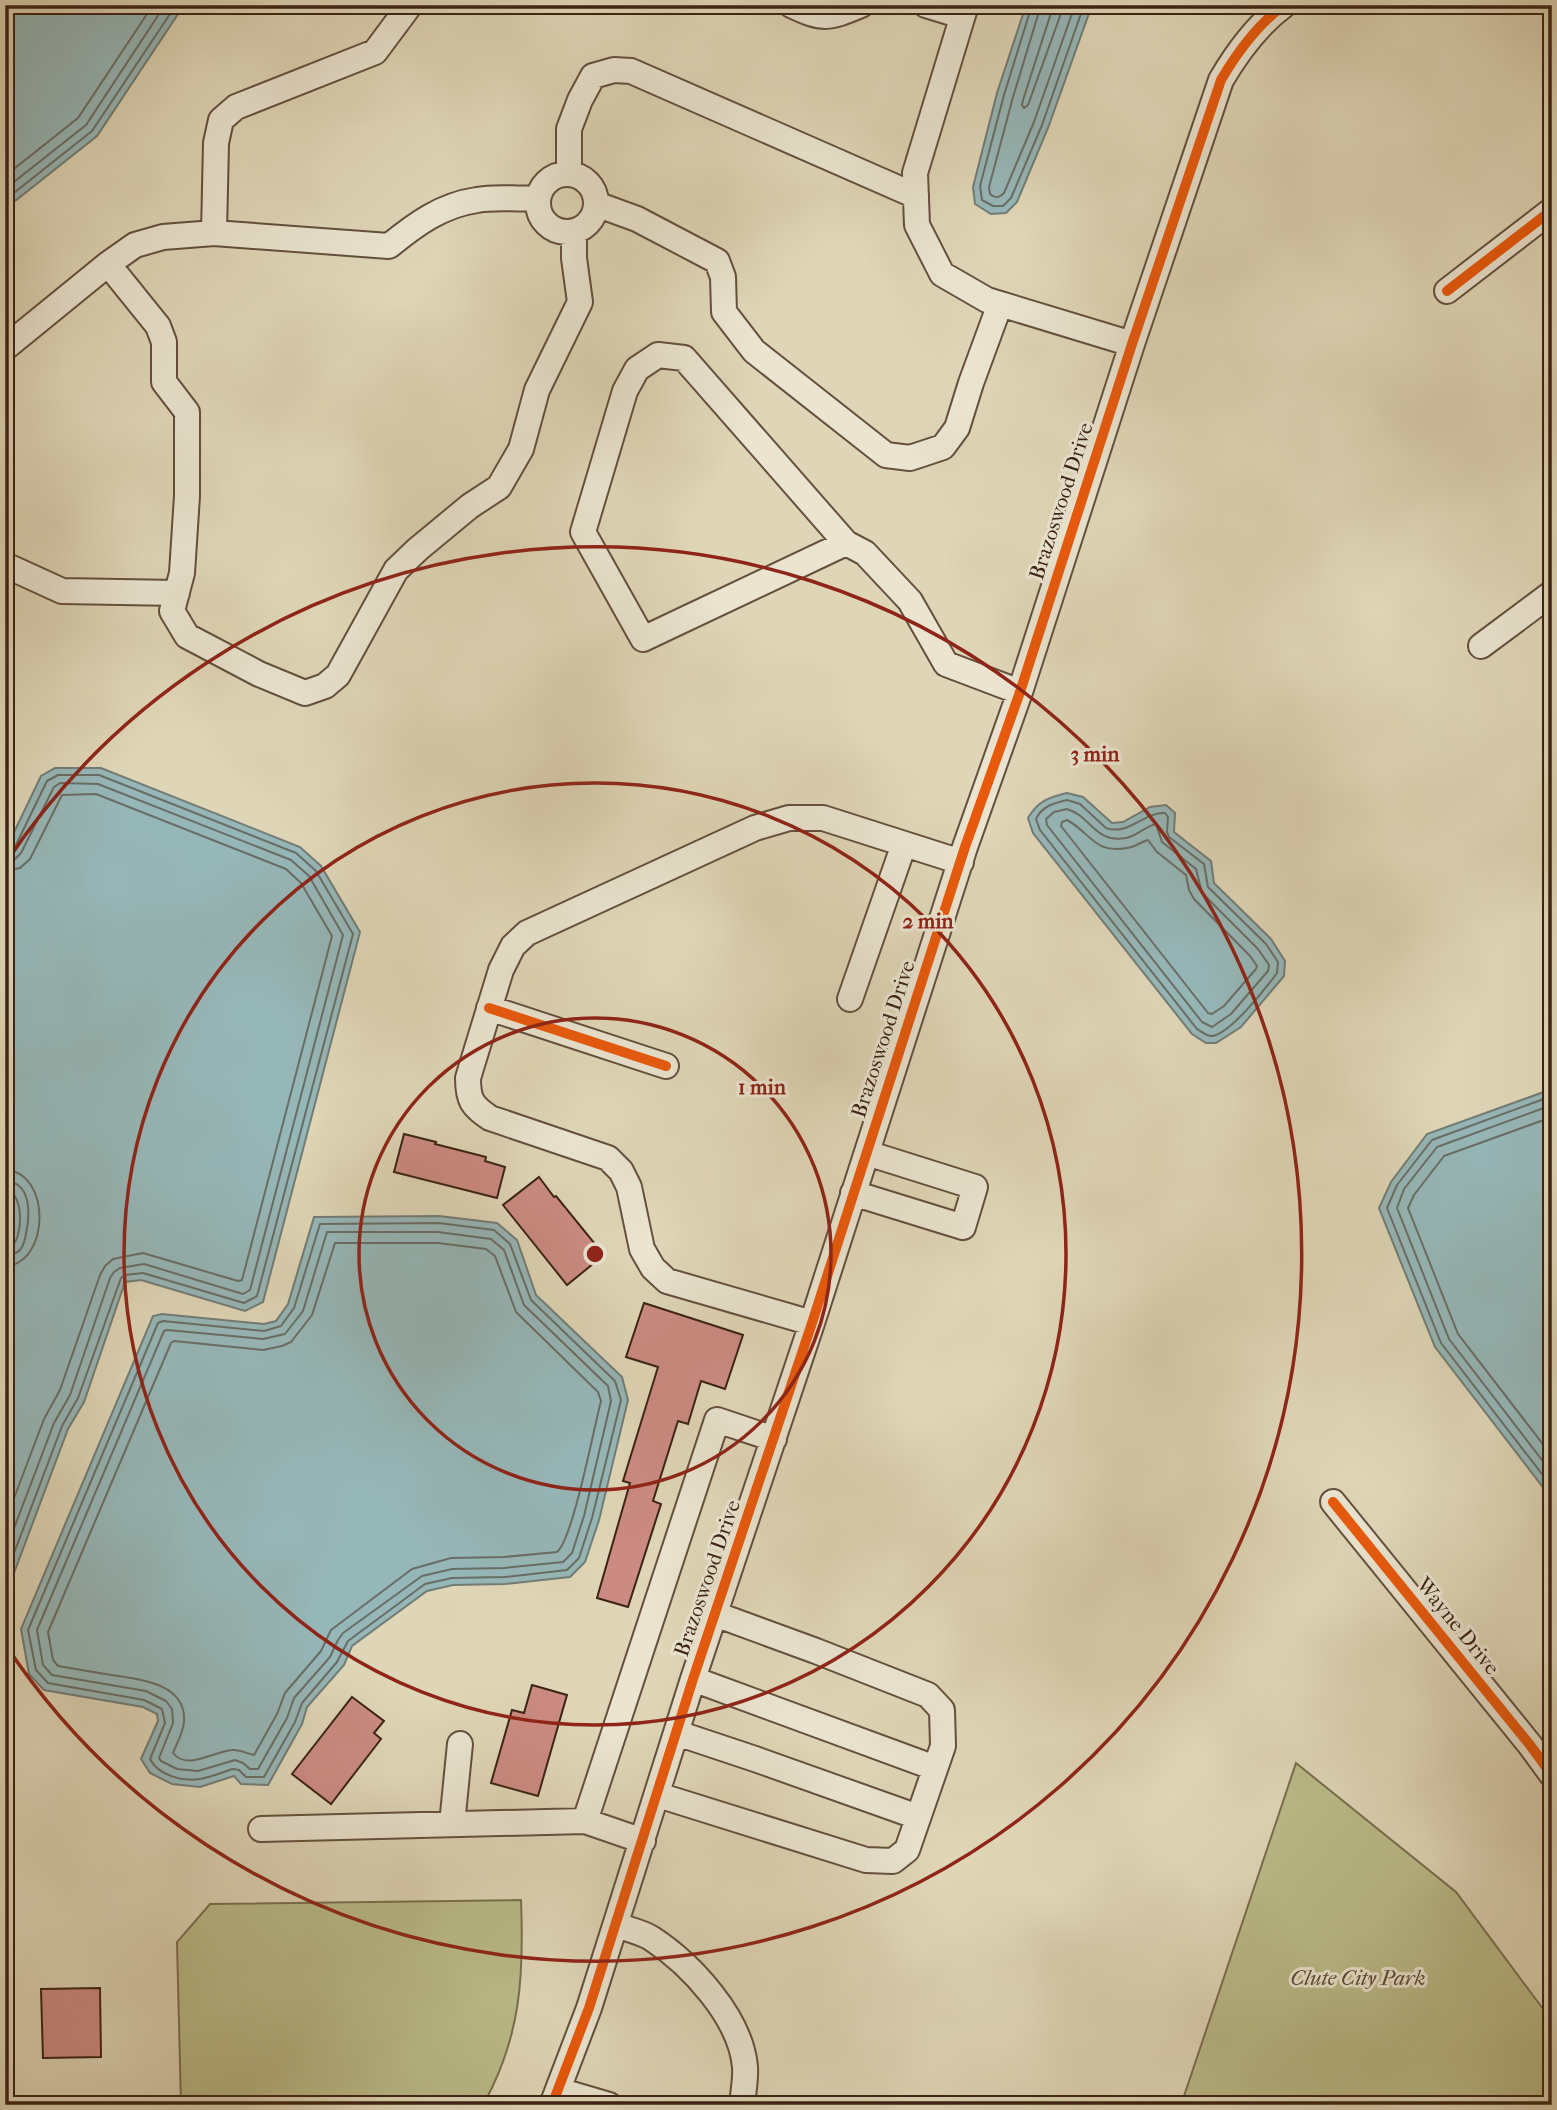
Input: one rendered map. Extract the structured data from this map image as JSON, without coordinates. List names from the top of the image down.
{
  "streets": {
    "street": ["Brazoswood Drive", "Wayne Drive"]
  },
  "parks": ["Clute City Park"],
  "rings": ["3 min", "2 min", "1 min"]
}
